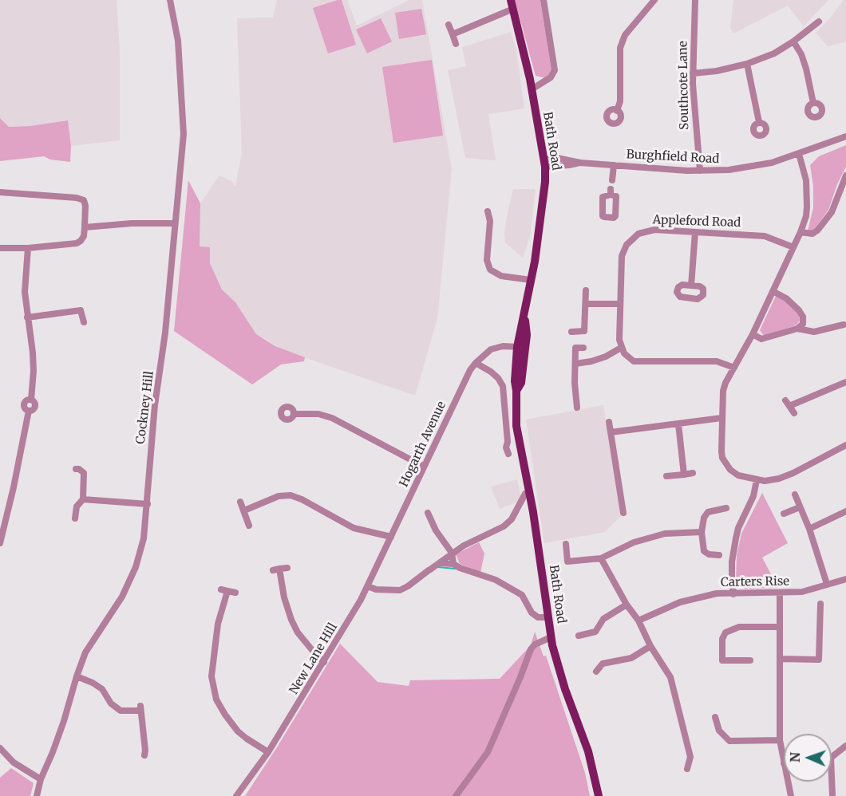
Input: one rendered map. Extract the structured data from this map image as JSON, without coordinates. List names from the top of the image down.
{
  "streets": {
    "main road": ["Bath Road"],
    "street": [
      "Southcote Lane",
      "Burghfield Road",
      "Appleford Road",
      "Cockney Hill",
      "Hogarth Avenue",
      "Carters Rise",
      "New Lane Hill"
    ]
  },
  "crossings": [
    ["Southcote Lane", "Burghfield Road"],
    ["Bath Road", "Burghfield Road"],
    ["Bath Road", "Hogarth Avenue"],
    ["Hogarth Avenue", "New Lane Hill"]
  ],
  "north": "left"
}
